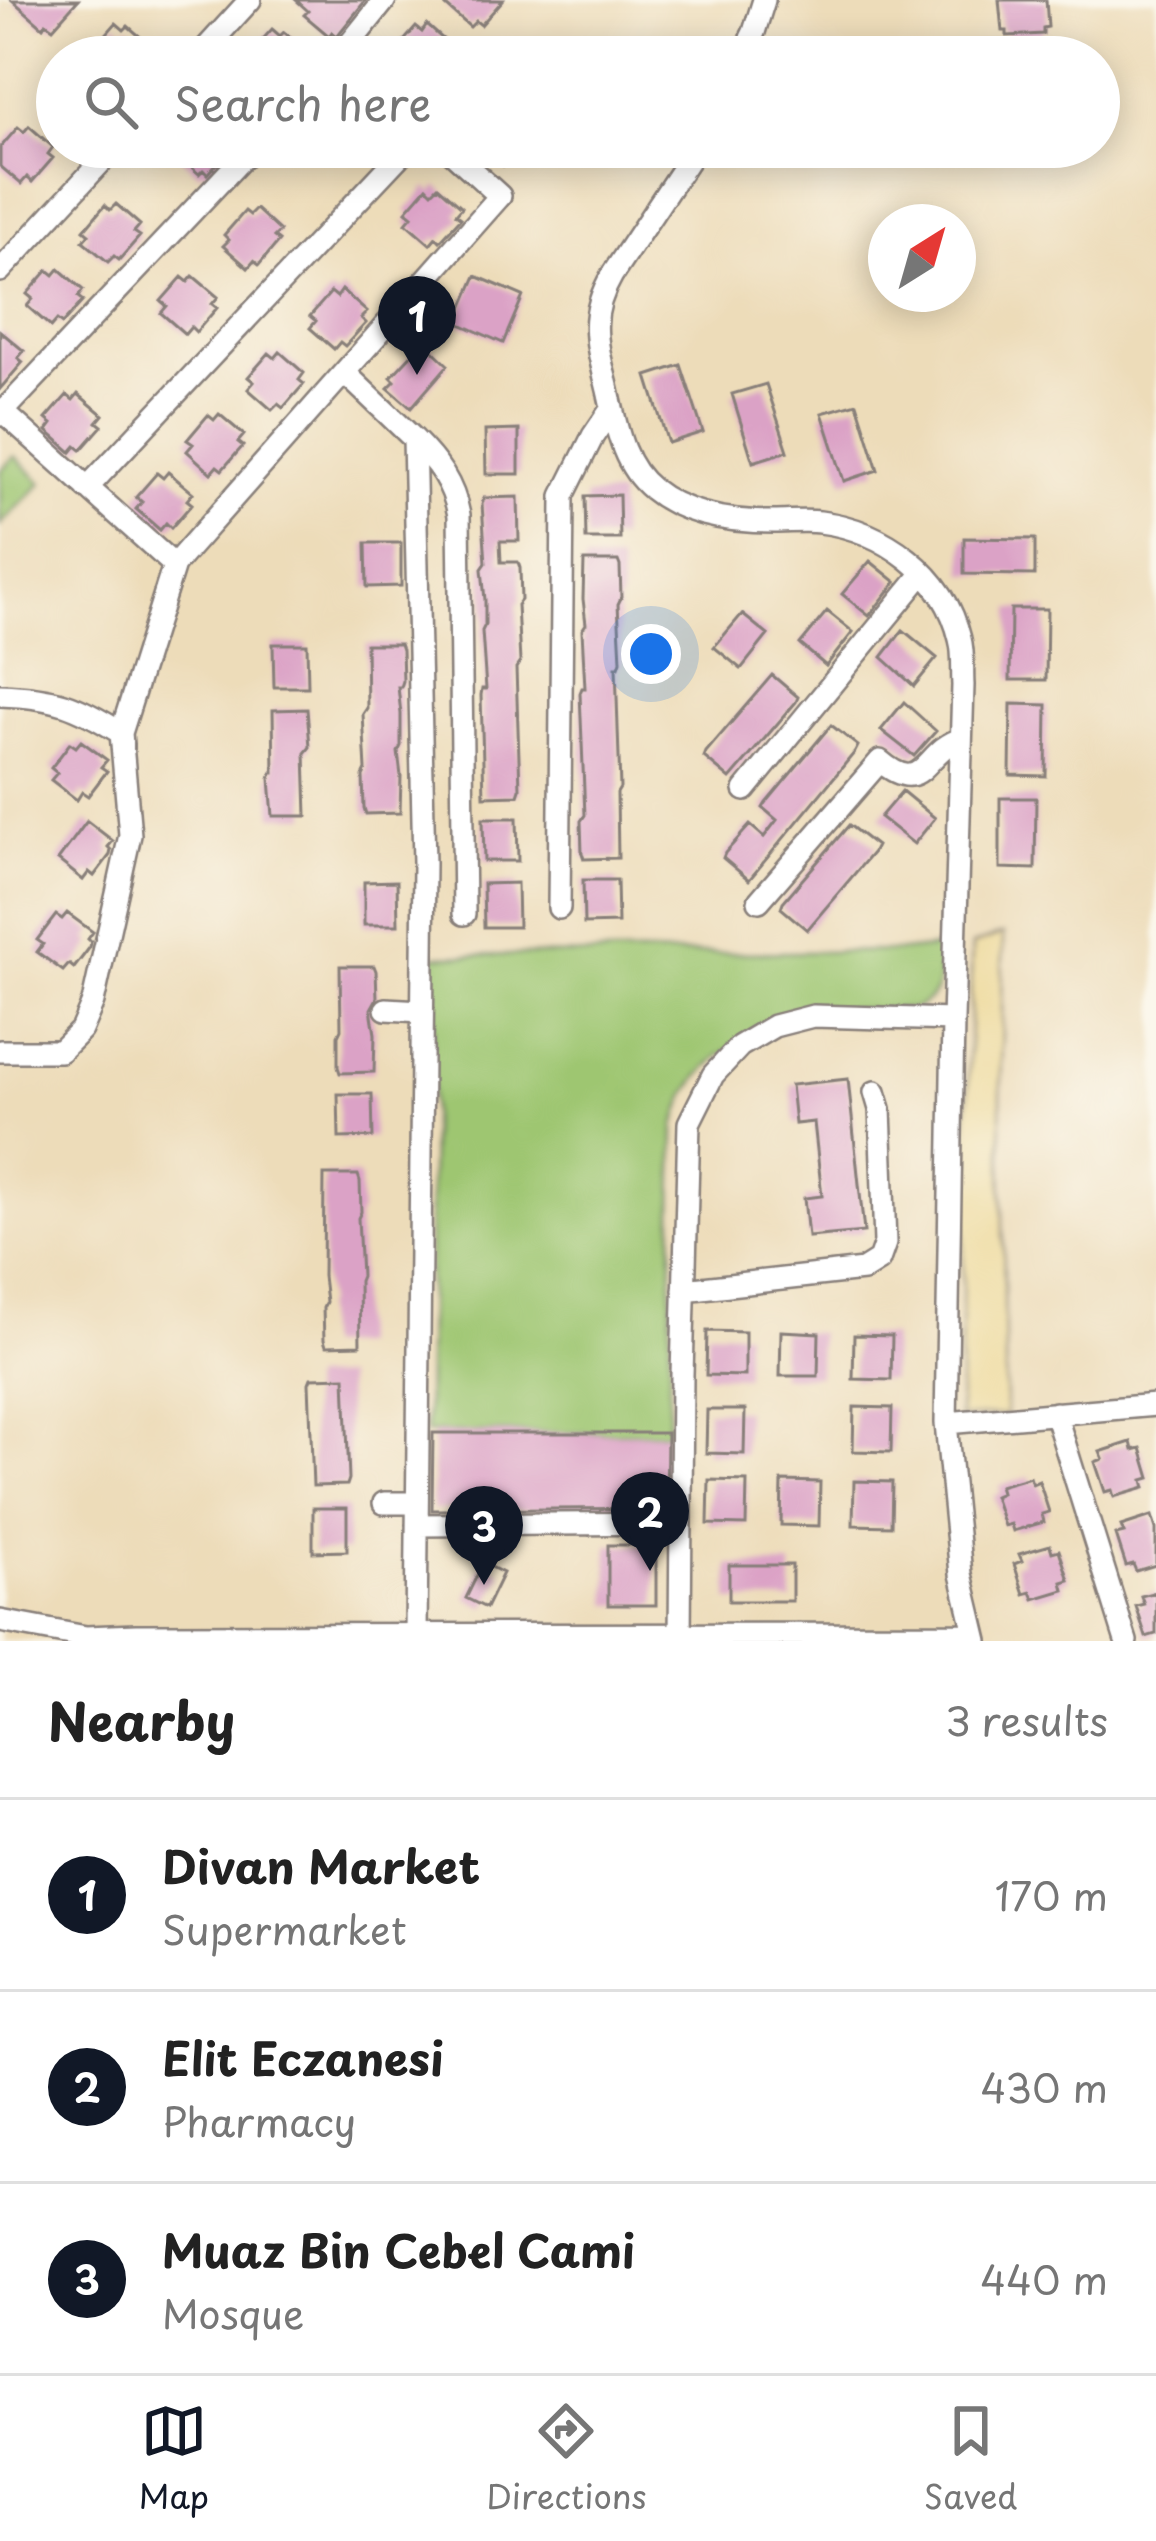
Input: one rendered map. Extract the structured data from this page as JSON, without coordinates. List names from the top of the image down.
{
  "north": "top right",
  "page": {
    "search": "Search here",
    "pins": ["1", "2", "3"],
    "heading": ["Nearby", "3 results"],
    "list": [
      {
        "mark": "1",
        "name": "Divan Market",
        "note": "Supermarket",
        "value": "170 m"
      },
      {
        "mark": "2",
        "name": "Elit Eczanesi",
        "note": "Pharmacy",
        "value": "430 m"
      },
      {
        "mark": "3",
        "name": "Muaz Bin Cebel Cami",
        "note": "Mosque",
        "value": "440 m"
      }
    ],
    "nav": ["Map", "Directions", "Saved"]
  }
}
